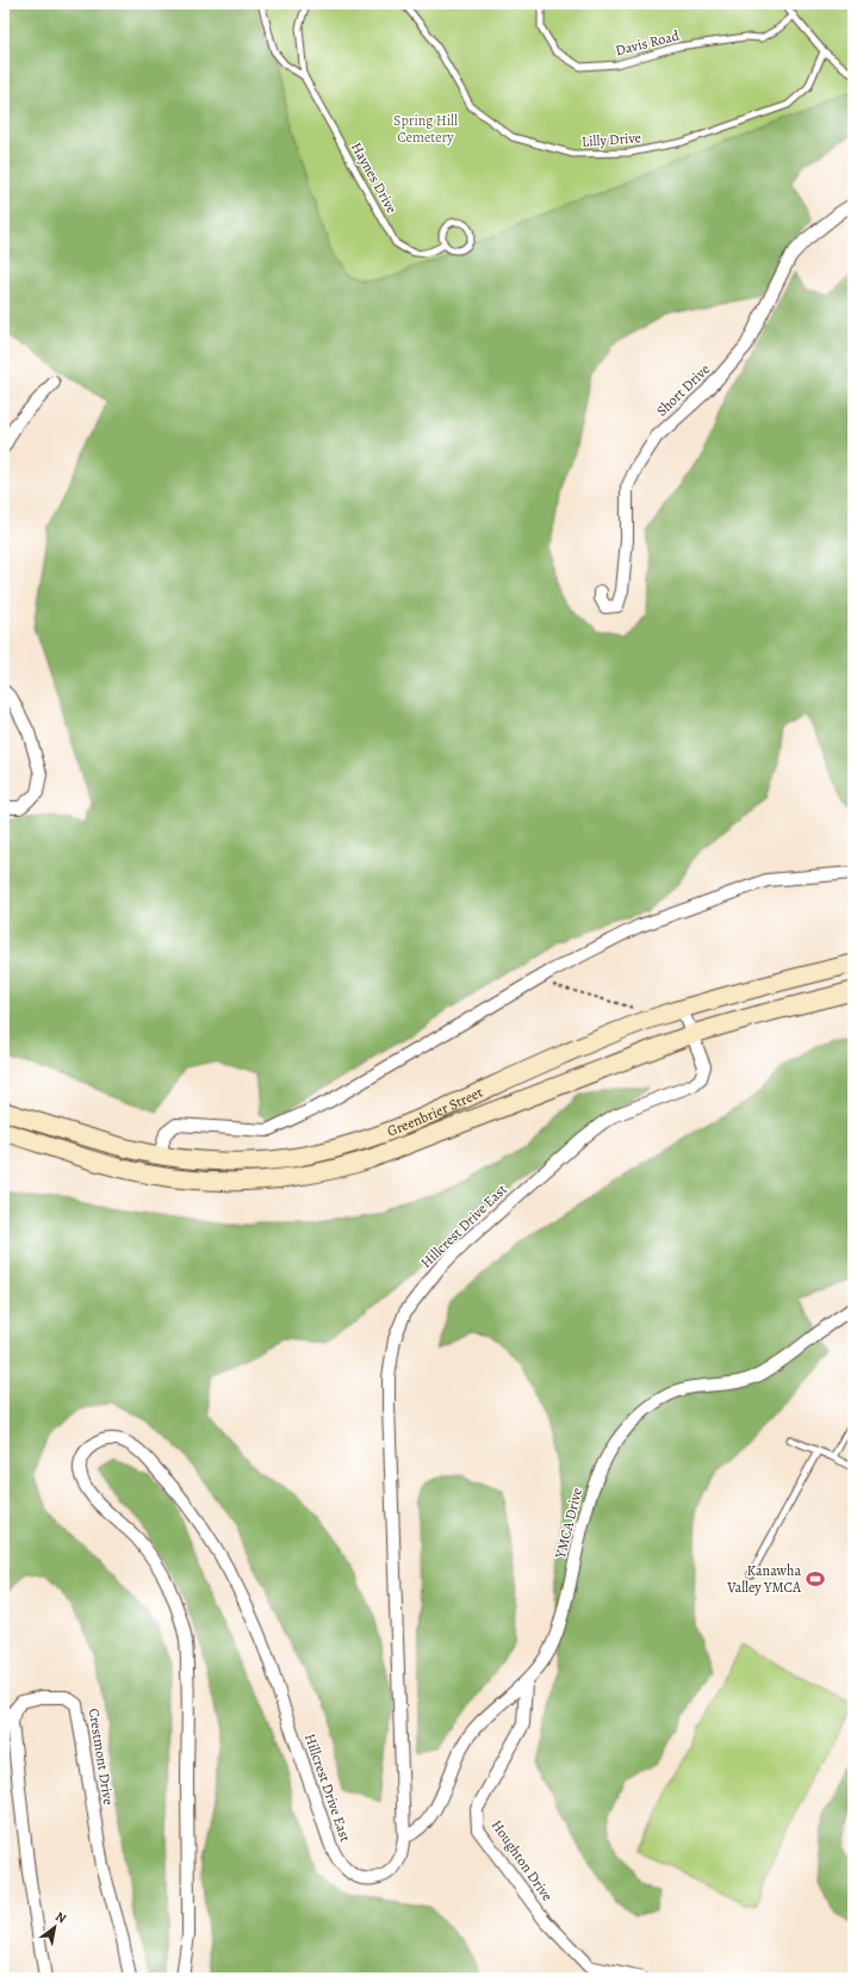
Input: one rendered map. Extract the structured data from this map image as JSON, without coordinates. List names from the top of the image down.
{
  "streets": {
    "main road": ["Greenbrier Street"],
    "street": [
      "Short Drive",
      "Hillcrest Drive East",
      "YMCA Drive",
      "Crestmont Drive",
      "Houghton Drive"
    ],
    "lane": ["Davis Road", "Lilly Drive", "Haynes Drive"]
  },
  "crossings": [
    ["Greenbrier Street", "Hillcrest Drive East"],
    ["Hillcrest Drive East", "YMCA Drive"],
    ["YMCA Drive", "Houghton Drive"]
  ],
  "parks": ["Spring Hill Cemetery"],
  "places": {
    "sports": ["Kanawha Valley YMCA"]
  },
  "north": "top right"
}
